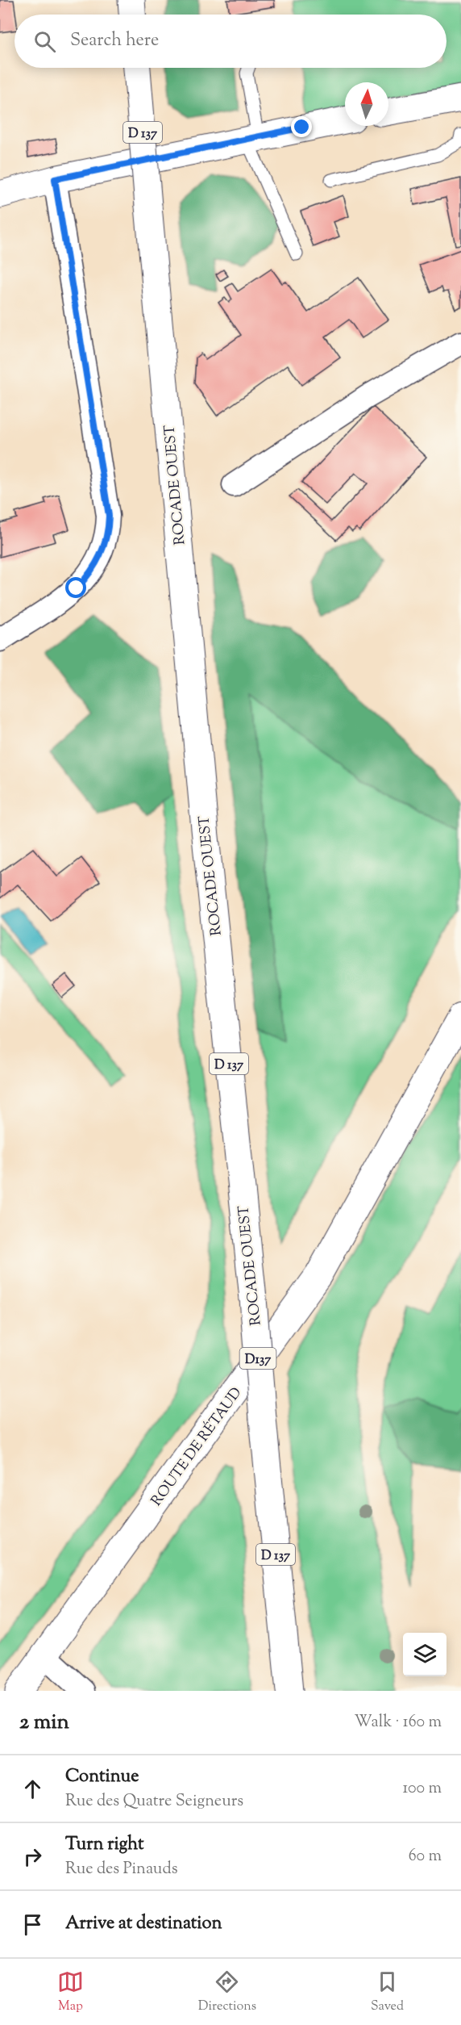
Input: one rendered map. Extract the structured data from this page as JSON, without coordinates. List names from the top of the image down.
{
  "streets": {
    "main road": [
      "D 137",
      "ROCADE OUEST",
      "D137",
      "ROUTE DE RÉTAUD"
    ]
  },
  "north": "top",
  "page": {
    "search": "Search here",
    "heading": ["2 min", "Walk · 160 m"],
    "list": [
      ["Continue", "Rue des Quatre Seigneurs", "100 m"],
      ["Turn right", "Rue des Pinauds", "60 m"],
      "Arrive at destination"
    ],
    "nav": ["Map", "Directions", "Saved"]
  }
}
